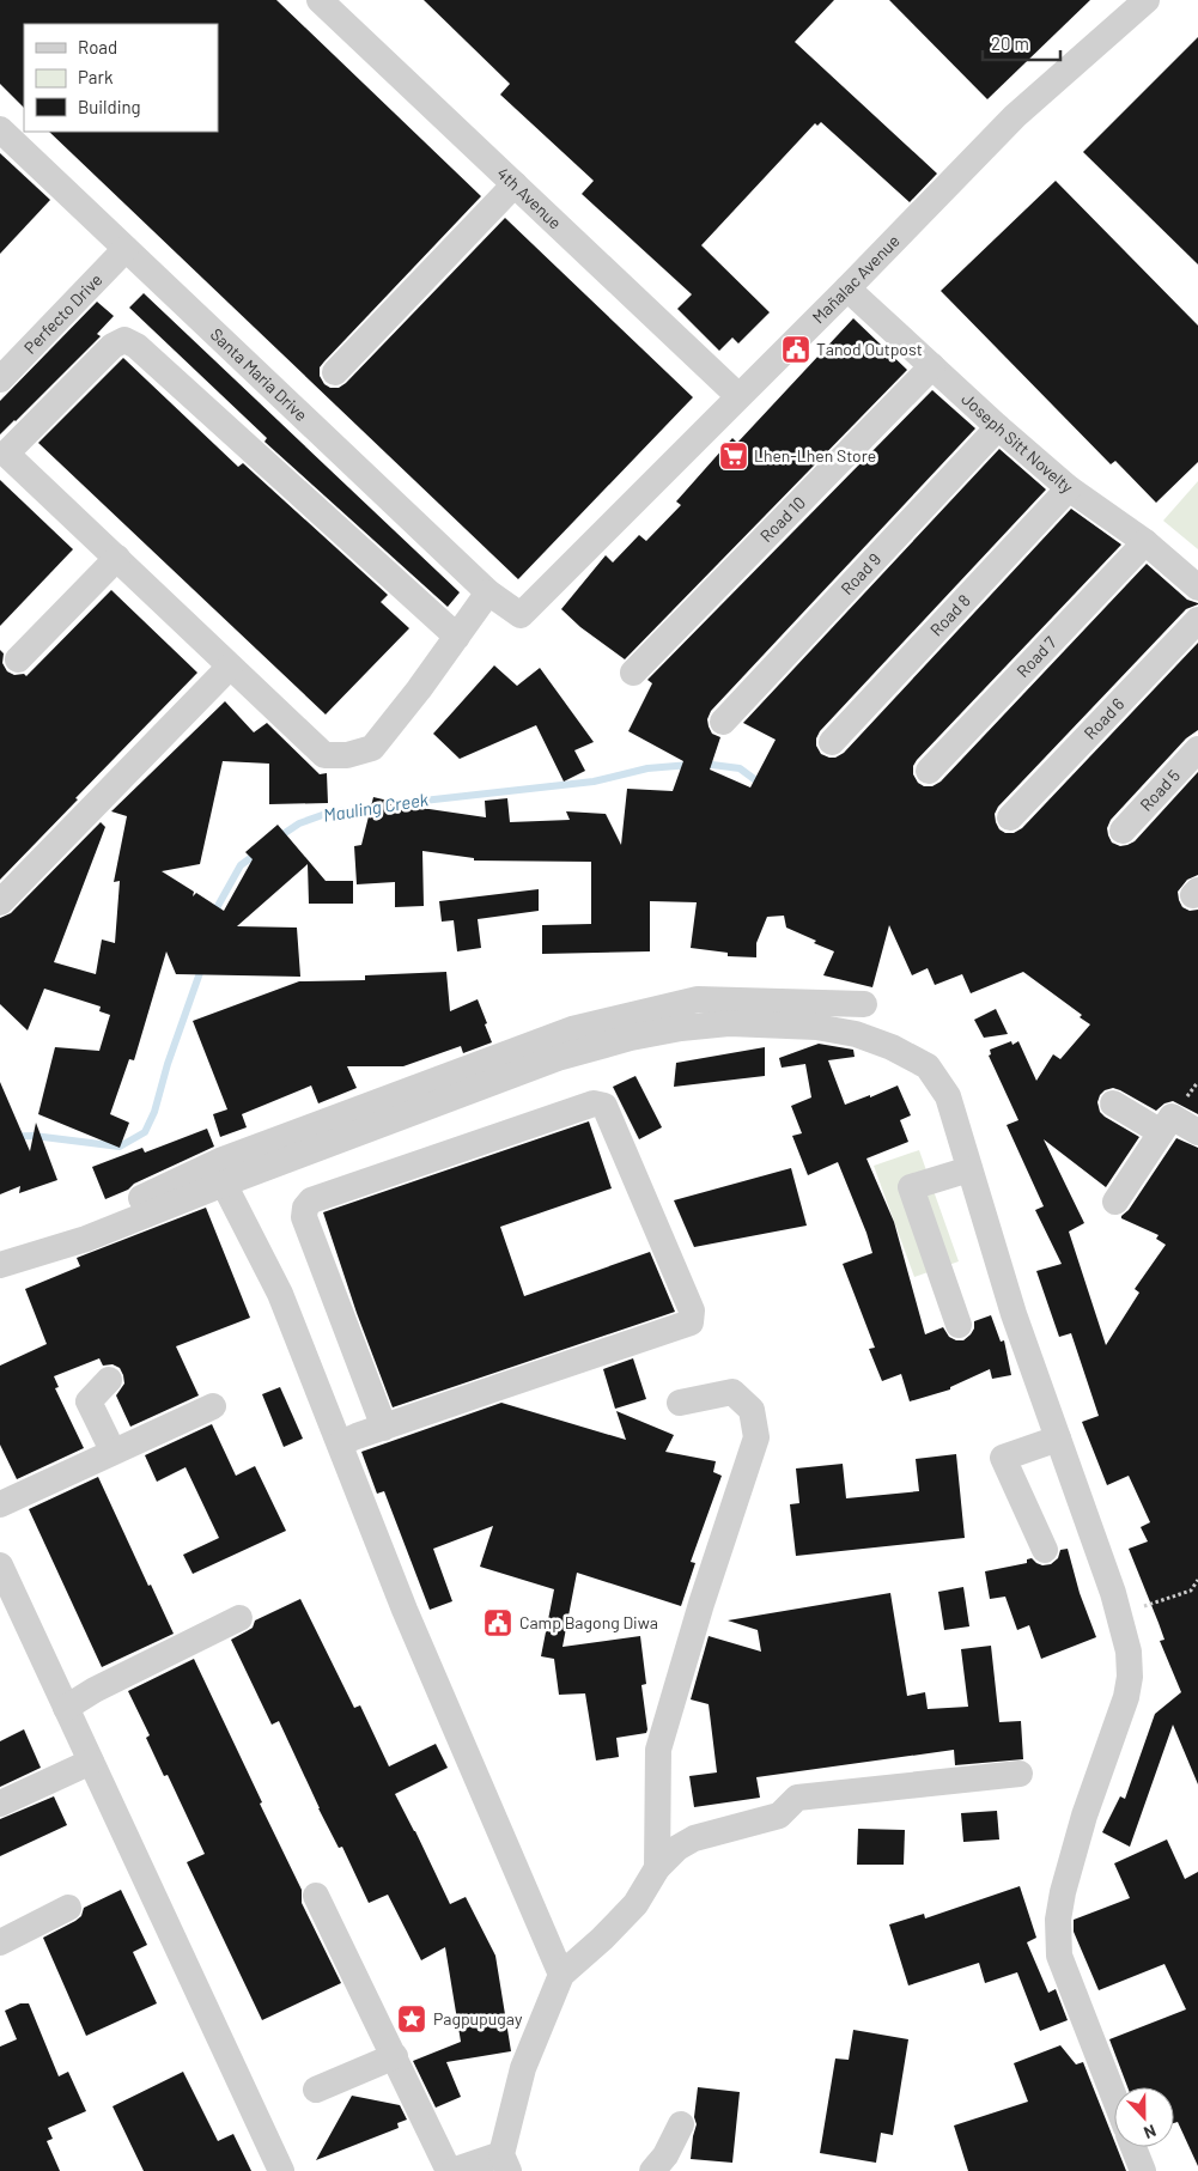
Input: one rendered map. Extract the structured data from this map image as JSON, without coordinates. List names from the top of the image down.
{
  "streets": {
    "street": [
      "4th Avenue",
      "Mañalac Avenue",
      "Perfecto Drive",
      "Santa Maria Drive",
      "Joseph Sitt Novelty",
      "Road 10",
      "Road 9",
      "Road 8",
      "Road 7",
      "Road 6",
      "Road 5"
    ]
  },
  "crossings": [
    ["4th Avenue", "Mañalac Avenue"],
    ["Mañalac Avenue", "Santa Maria Drive"],
    ["Mañalac Avenue", "Joseph Sitt Novelty"],
    ["Perfecto Drive", "Santa Maria Drive"],
    ["Joseph Sitt Novelty", "Road 10"],
    ["Joseph Sitt Novelty", "Road 9"],
    ["Joseph Sitt Novelty", "Road 8"],
    ["Joseph Sitt Novelty", "Road 7"]
  ],
  "water": ["Mauling Creek"],
  "places": {
    "public building": ["Tanod Outpost", "Camp Bagong Diwa"],
    "supermarket": ["Lhen-Lhen Store"],
    "place": ["Pagpupugay"]
  },
  "legend": ["Road", "Park", "Building"],
  "scale_bar": "20 m",
  "north": "bottom"
}
